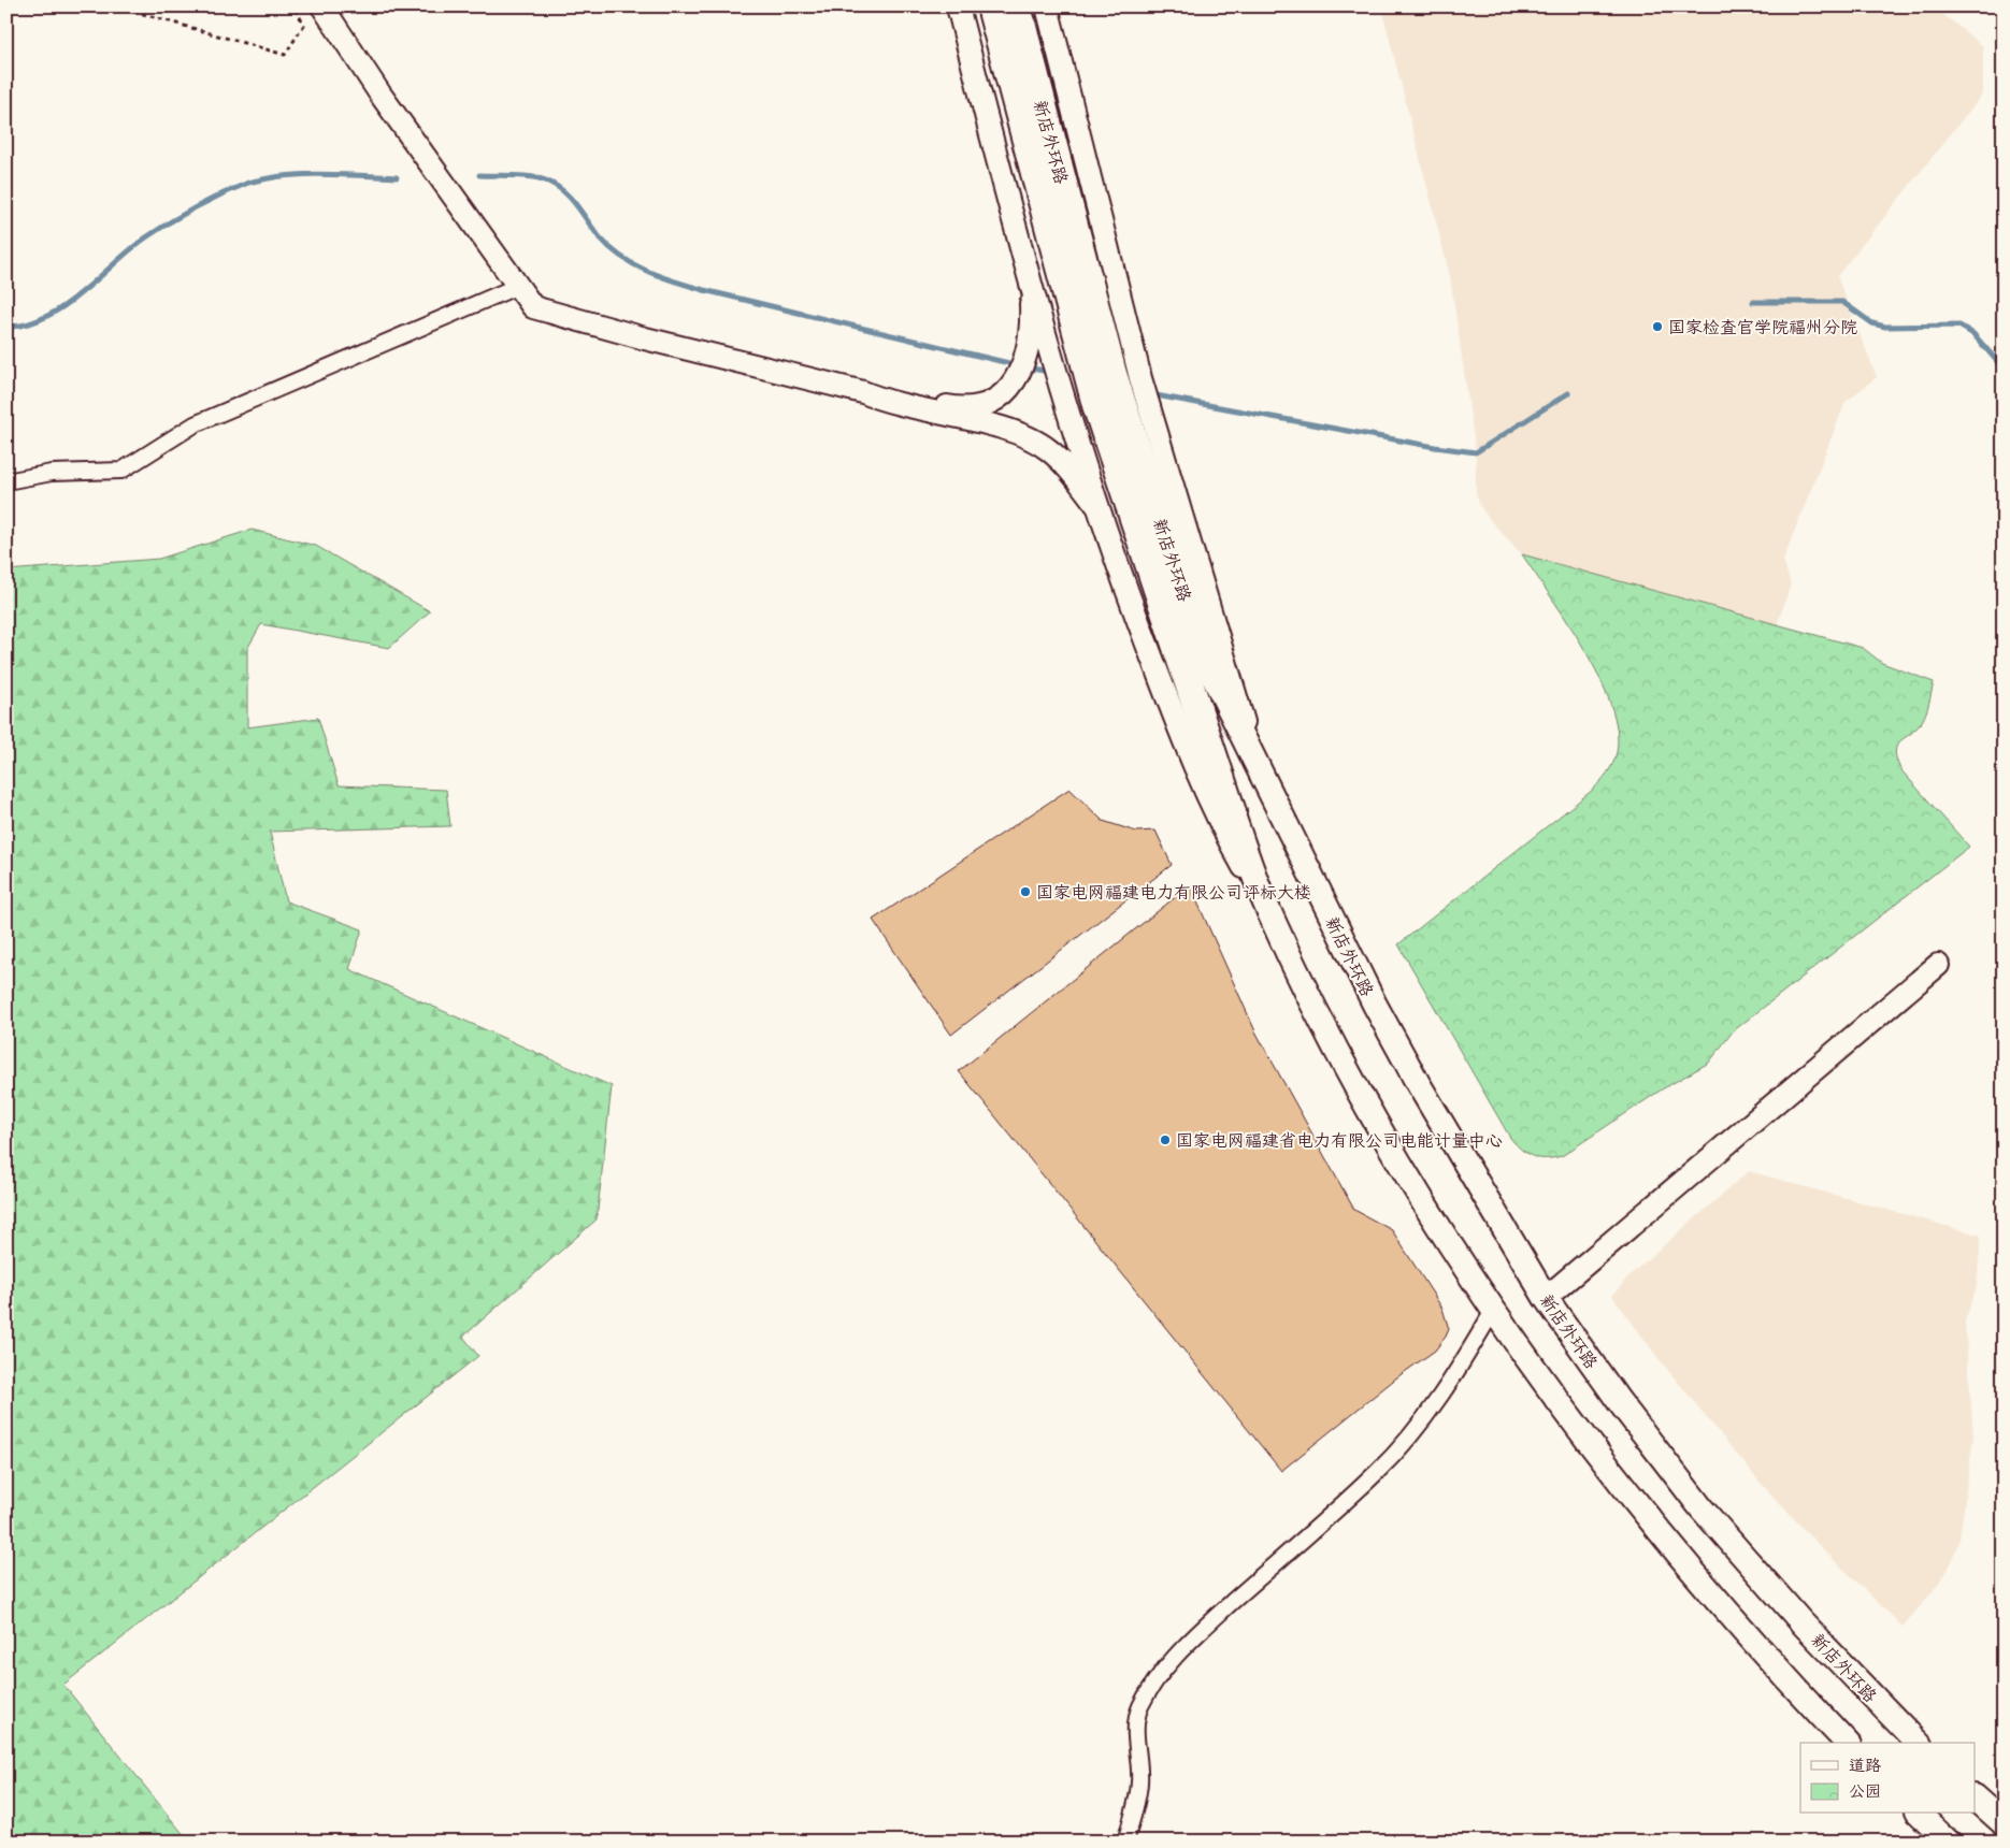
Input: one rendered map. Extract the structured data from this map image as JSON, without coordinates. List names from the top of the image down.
{
  "streets": {
    "highway": ["新店外环路"]
  },
  "places": ["国家检查官学院福州分院", "国家电网福建电力有限公司评标大楼", "国家电网福建省电力有限公司电能计量中心"],
  "legend": ["道路", "公园"]
}
